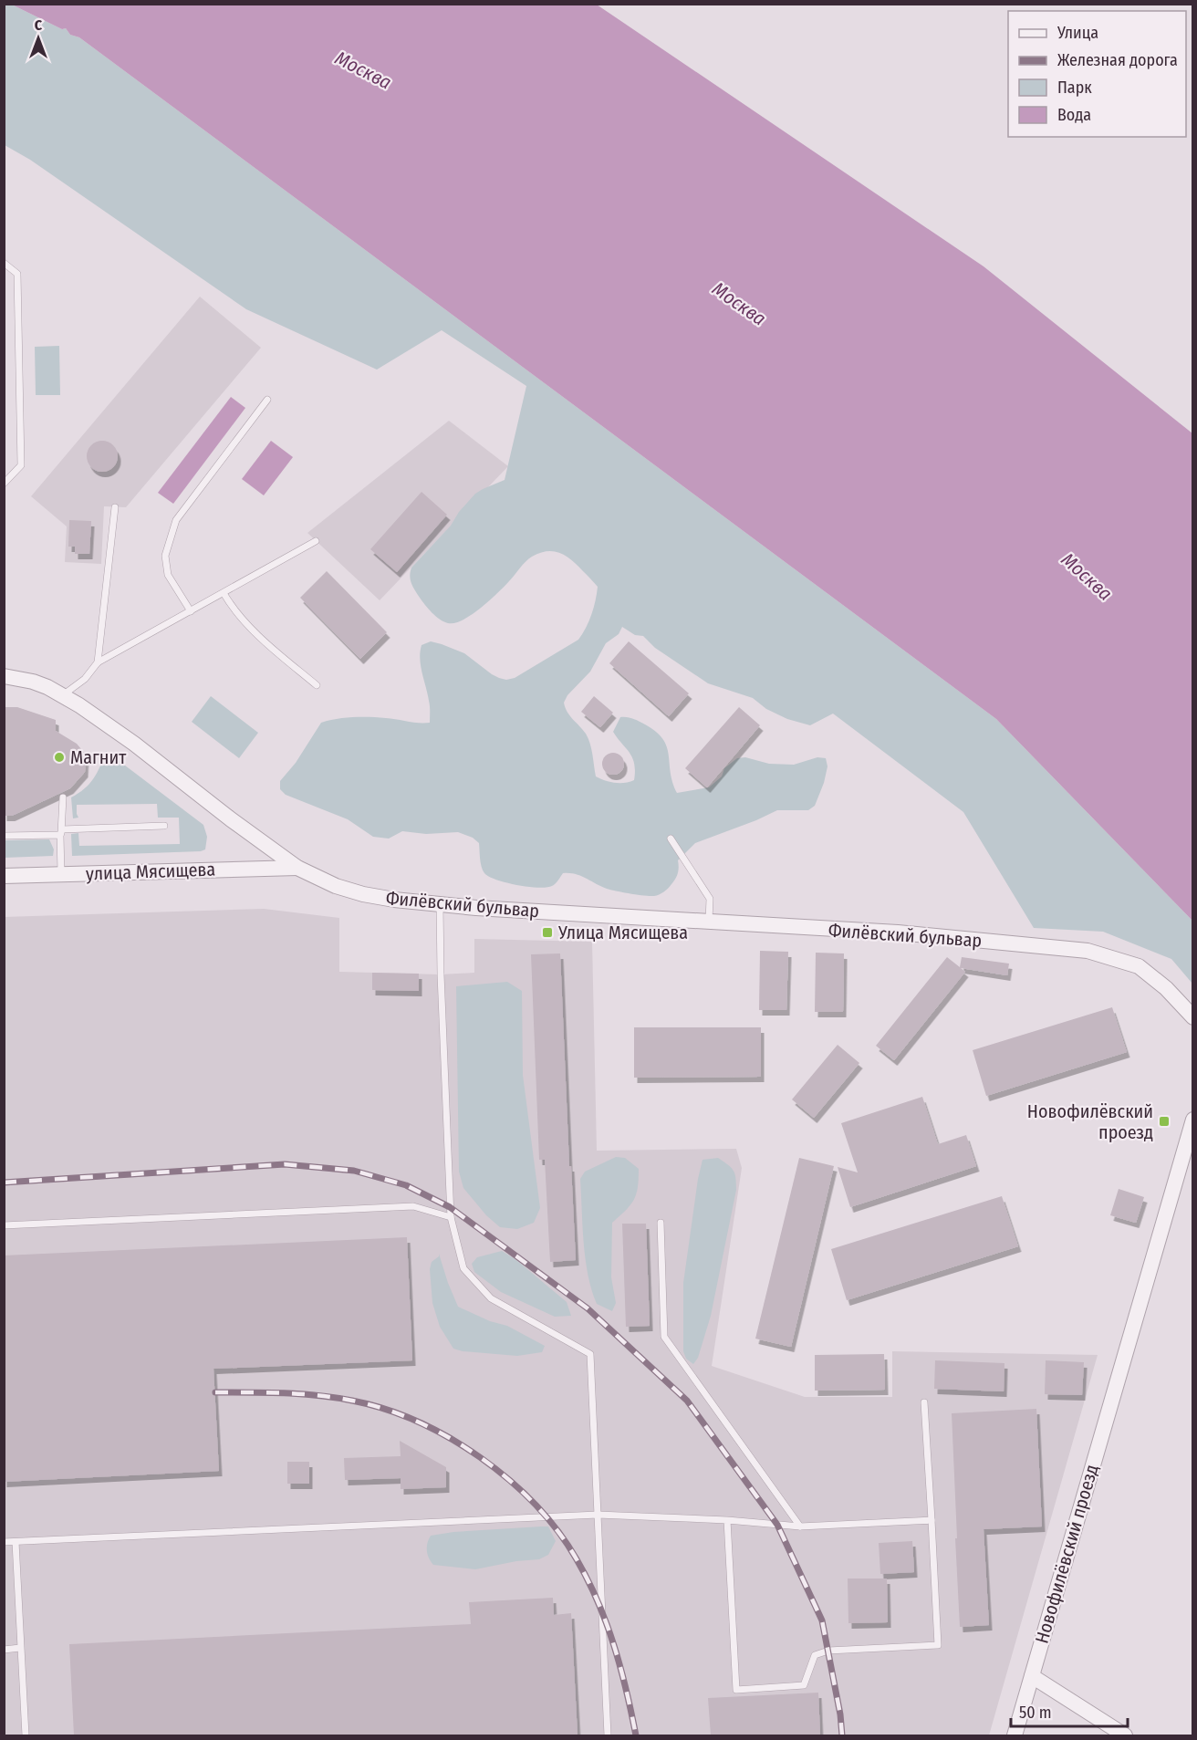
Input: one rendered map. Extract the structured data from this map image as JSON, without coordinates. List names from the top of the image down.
{
  "streets": {
    "street": ["улица Мясищева", "Филёвский бульвар", "Новофилёвский проезд"]
  },
  "crossings": [
    ["улица Мясищева", "Филёвский бульвар"]
  ],
  "water": ["Москва"],
  "places": {
    "other": ["Магнит"],
    "transit": ["Улица Мясищева", "Новофилёвский проезд"]
  },
  "legend": [
    "Улица",
    "Железная дорога",
    "Парк",
    "Вода"
  ],
  "scale_bar": "50 m",
  "north": "top"
}
